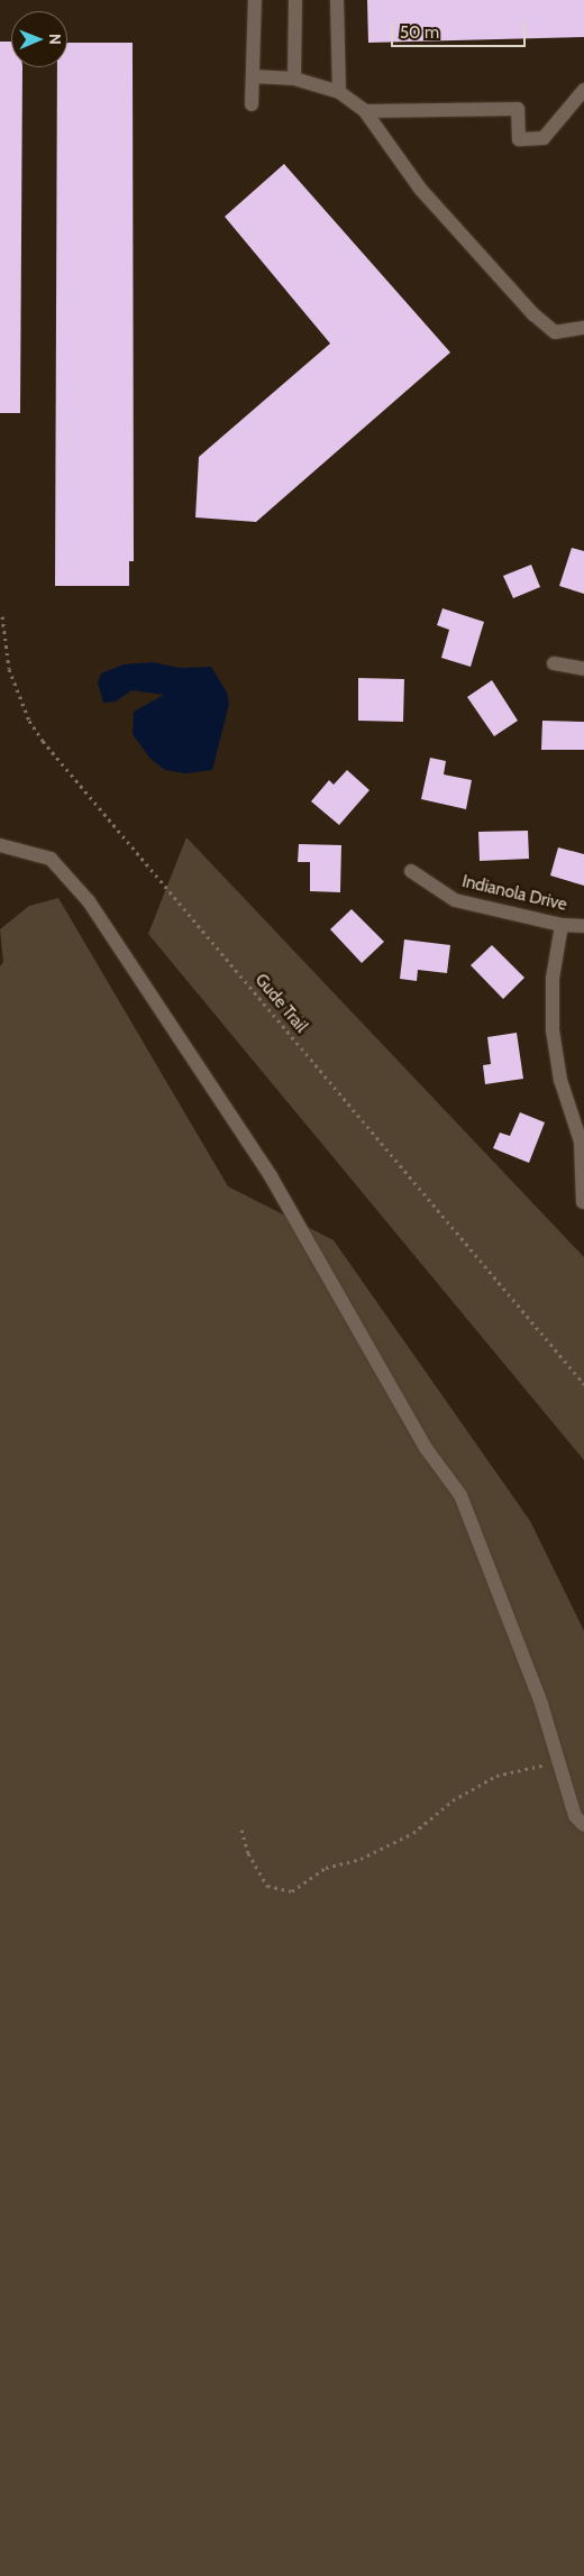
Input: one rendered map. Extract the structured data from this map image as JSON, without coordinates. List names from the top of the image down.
{
  "streets": {
    "street": ["Indianola Drive"],
    "path": ["Gude Trail"]
  },
  "scale_bar": "50 m",
  "north": "right"
}
